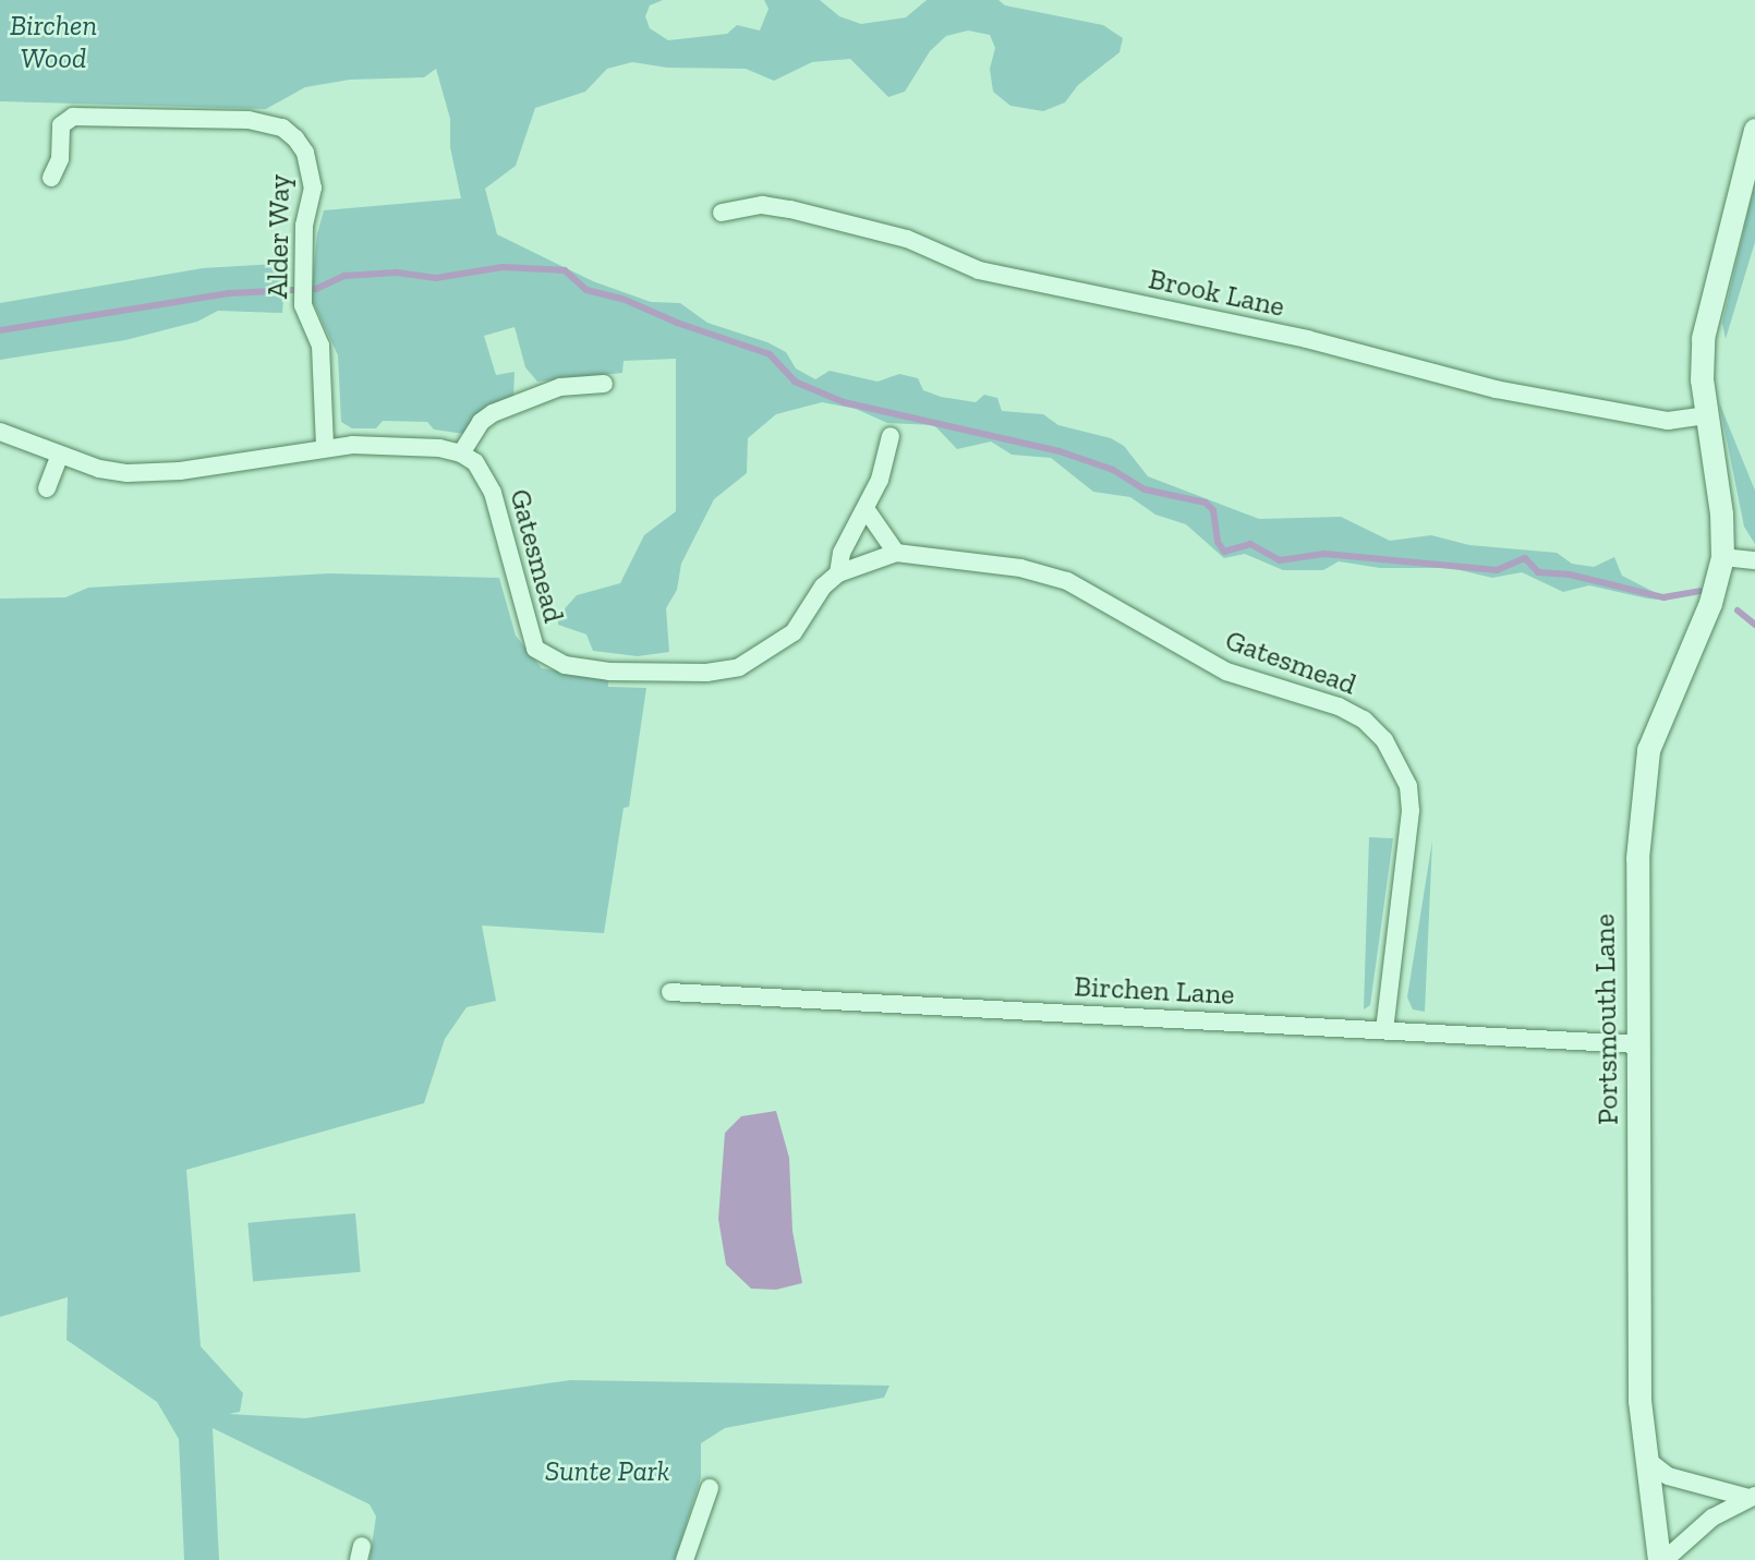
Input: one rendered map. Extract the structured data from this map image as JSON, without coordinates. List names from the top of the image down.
{
  "streets": {
    "street": [
      "Alder Way",
      "Brook Lane",
      "Gatesmead",
      "Birchen Lane",
      "Portsmouth Lane"
    ]
  },
  "crossings": [
    ["Brook Lane", "Portsmouth Lane"],
    ["Gatesmead", "Birchen Lane"],
    ["Birchen Lane", "Portsmouth Lane"]
  ],
  "parks": ["Birchen Wood", "Sunte Park"]
}
